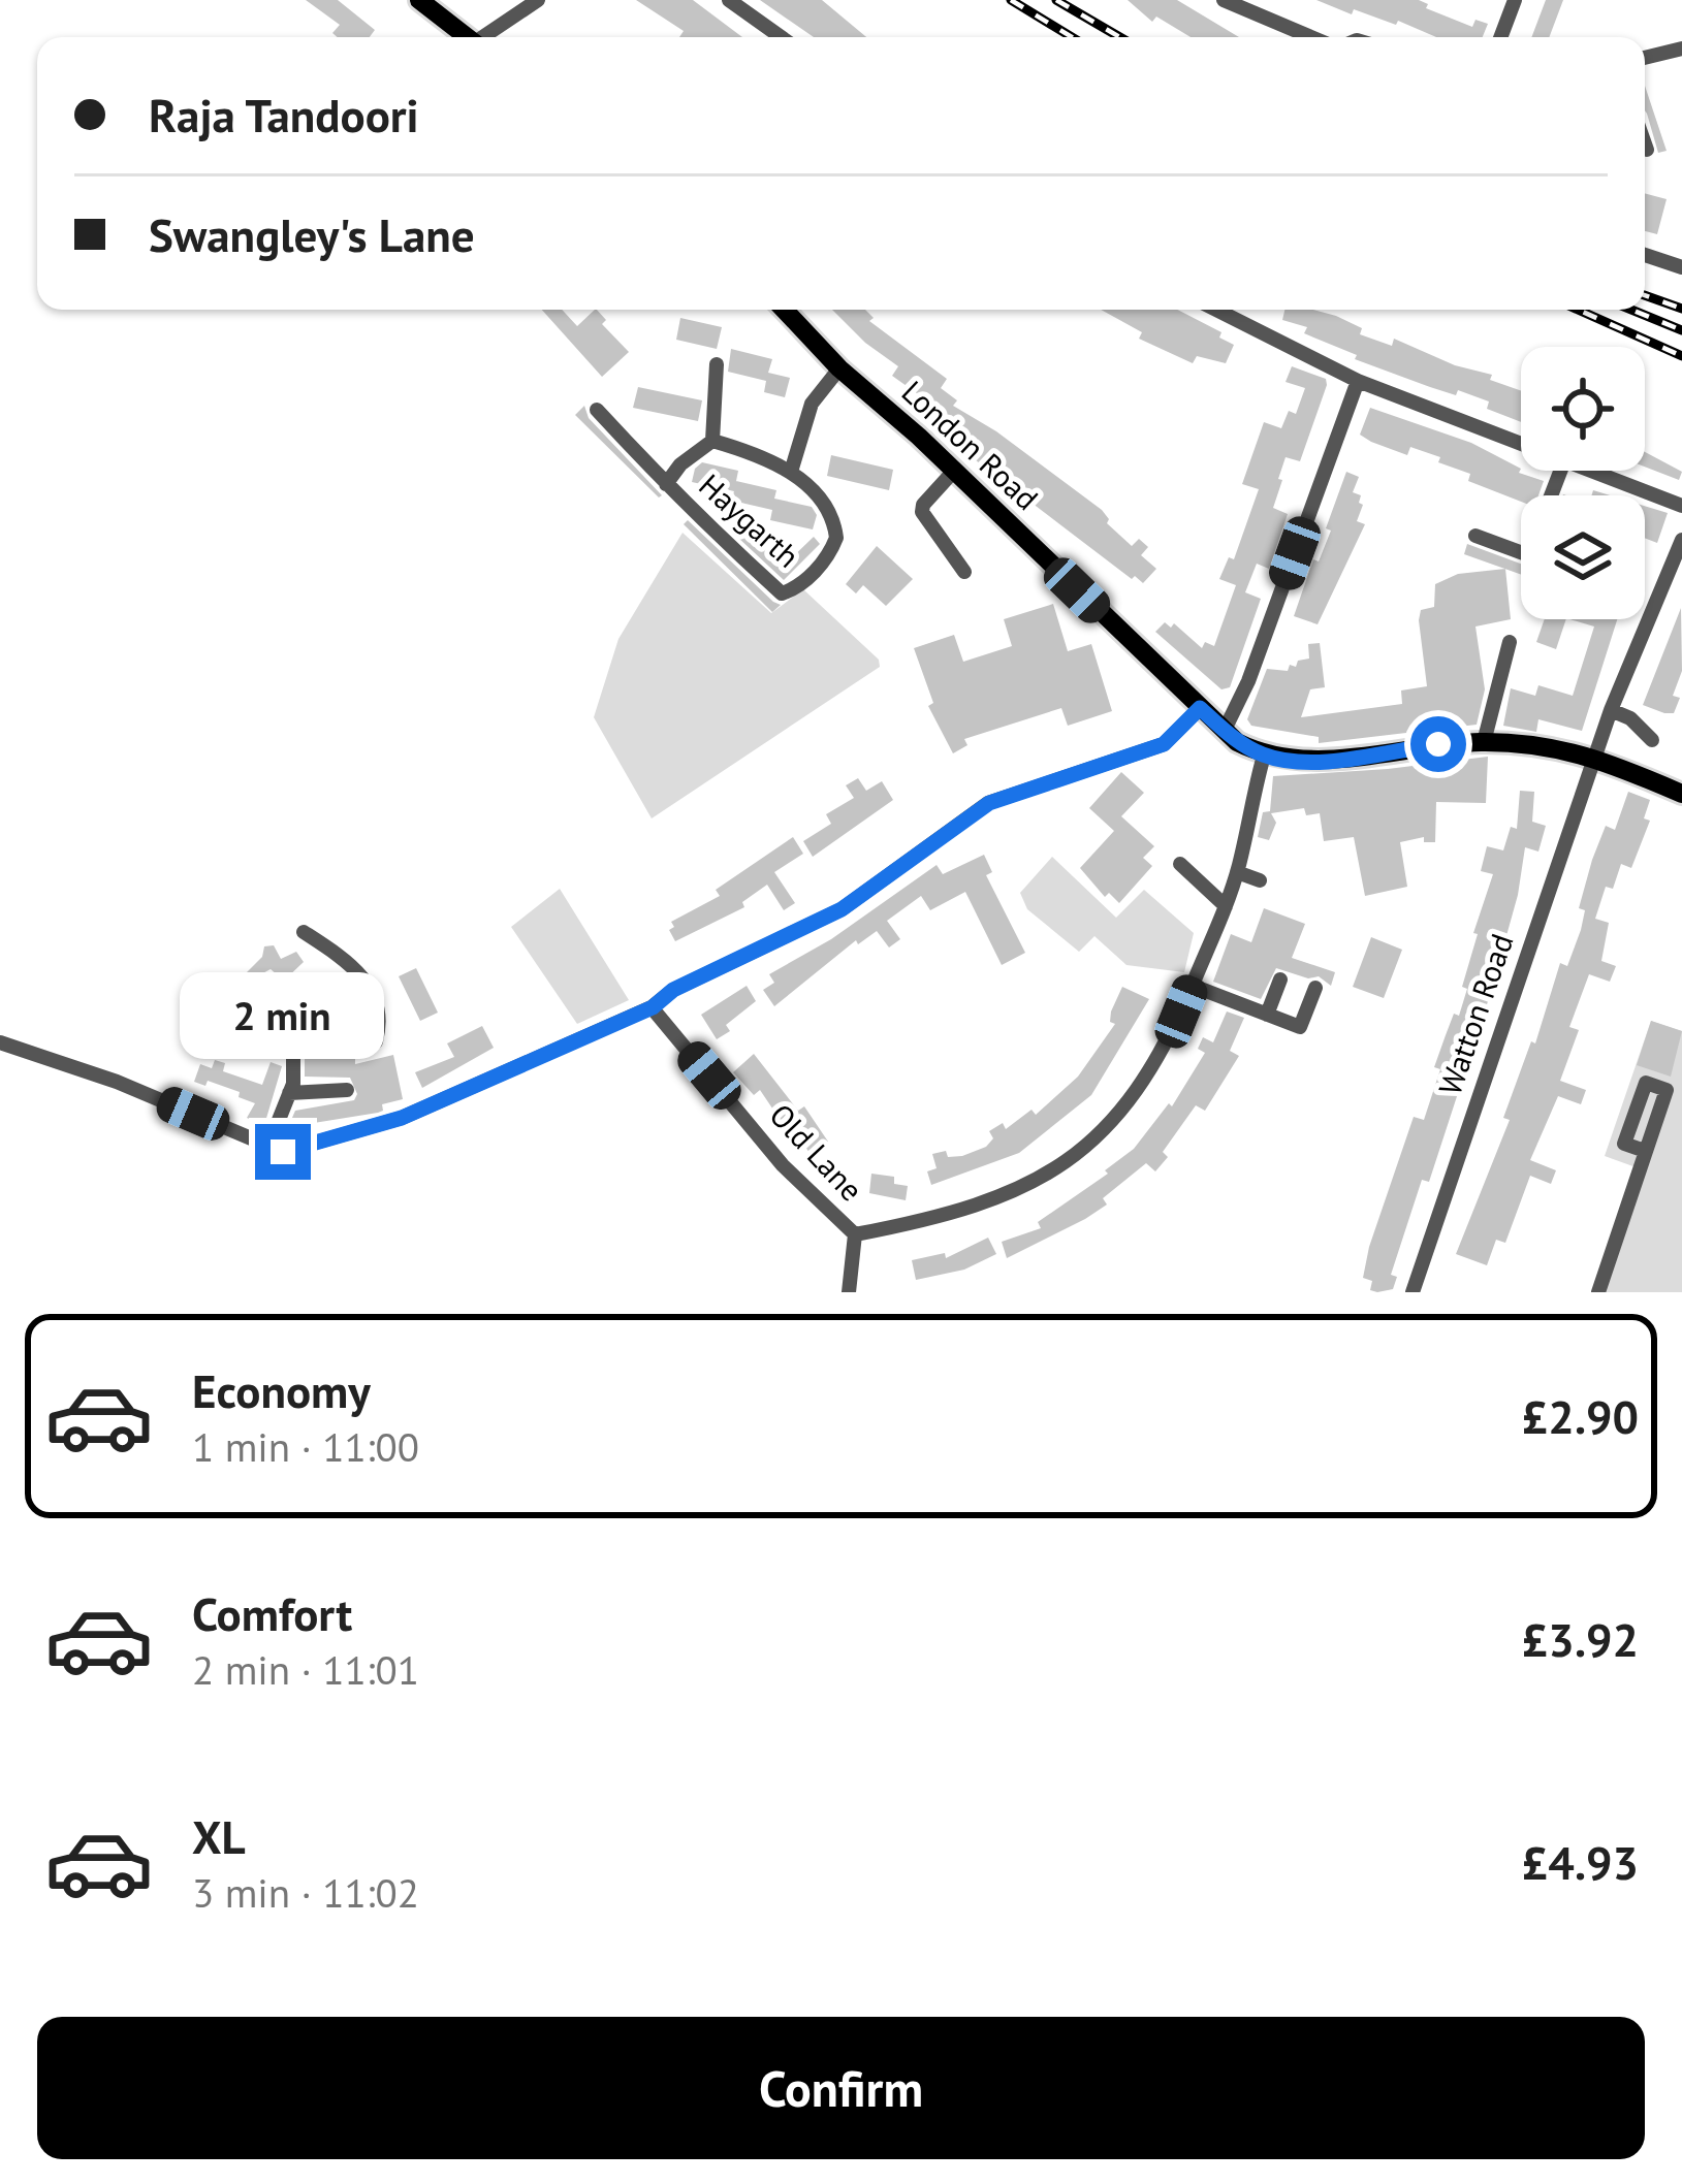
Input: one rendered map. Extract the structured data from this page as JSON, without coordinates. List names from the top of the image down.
{
  "streets": {
    "main road": ["London Road"],
    "street": ["Haygarth", "Watton Road", "Old Lane"]
  },
  "crossings": [
    ["London Road", "Haygarth"]
  ],
  "page": {
    "banner": ["Raja Tandoori", "Swangley's Lane"],
    "bubble": "2 min",
    "list": [
      {
        "name": "Economy",
        "note": "1 min · 11:00",
        "value": "£2.90"
      },
      {
        "name": "Comfort",
        "note": "2 min · 11:01",
        "value": "£3.92"
      },
      {
        "name": "XL",
        "note": "3 min · 11:02",
        "value": "£4.93"
      }
    ],
    "buttons": "Confirm"
  }
}
